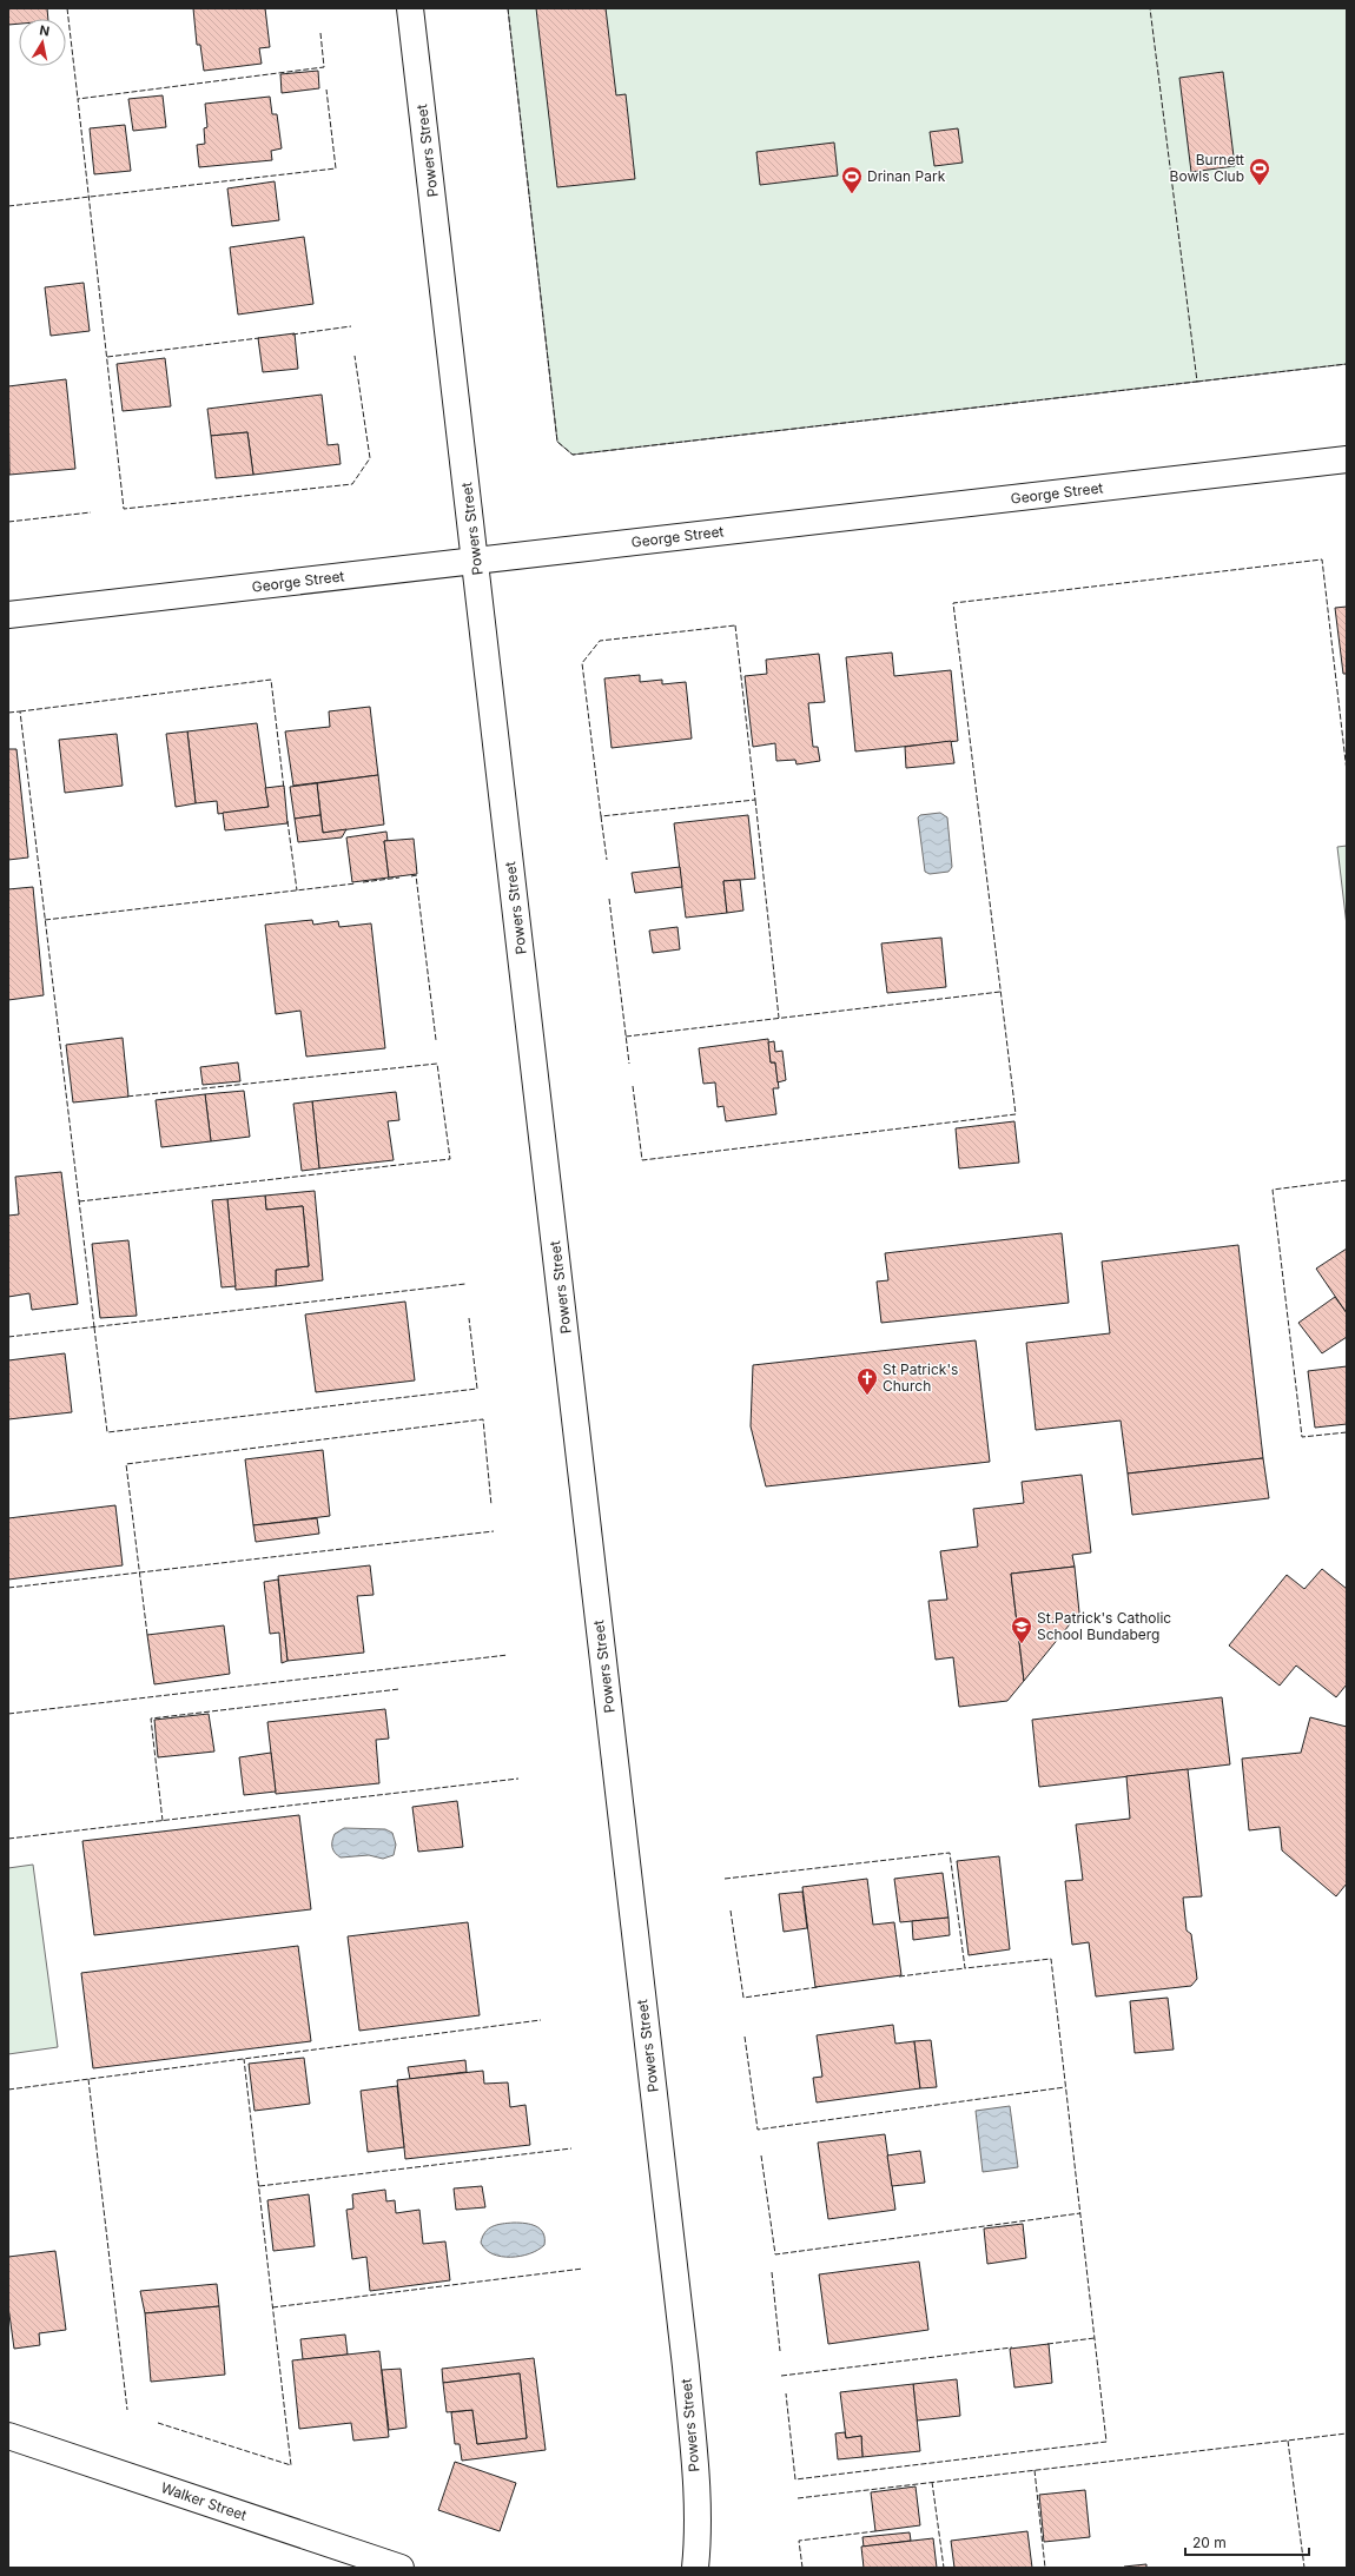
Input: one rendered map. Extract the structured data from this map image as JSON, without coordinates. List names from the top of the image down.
{
  "streets": {
    "street": ["Powers Street", "George Street", "Walker Street"]
  },
  "crossings": [
    ["Powers Street", "George Street"]
  ],
  "places": {
    "sports": ["Burnett Bowls Club", "Drinan Park"],
    "church": ["St Patrick's Church"],
    "school or university": ["St.Patrick's Catholic School Bundaberg"]
  },
  "scale_bar": "20 m",
  "north": "top"
}
